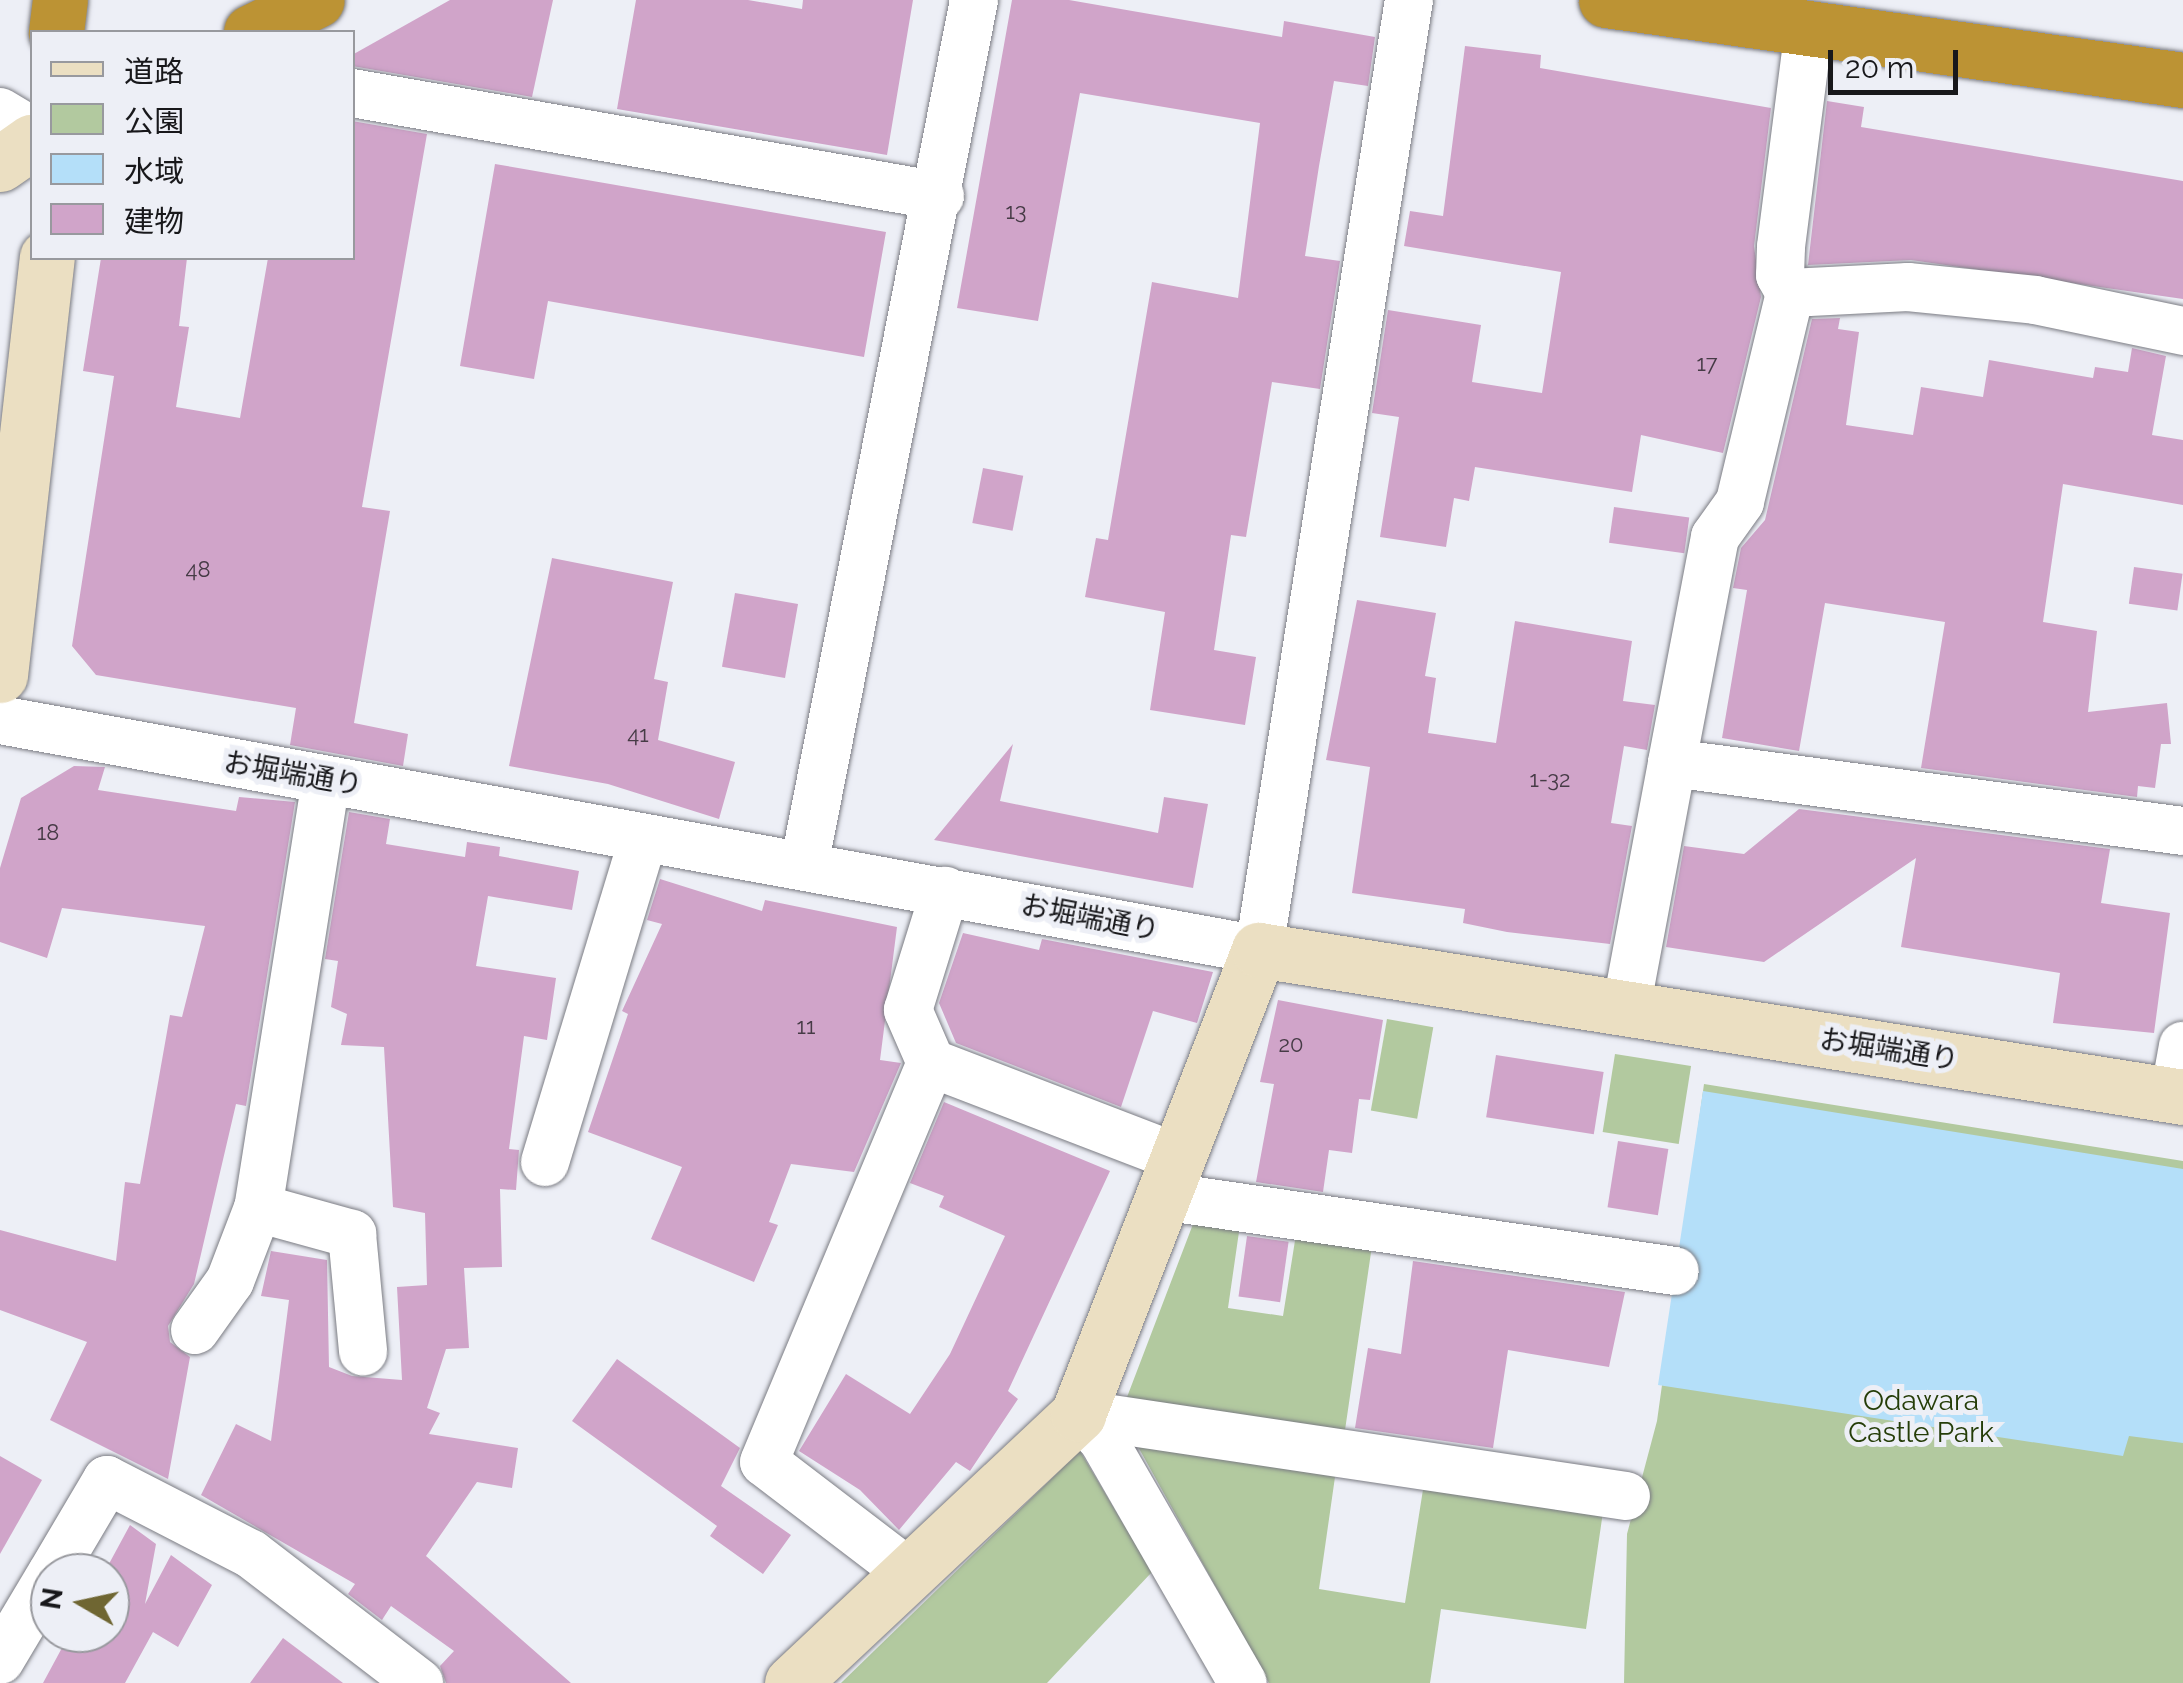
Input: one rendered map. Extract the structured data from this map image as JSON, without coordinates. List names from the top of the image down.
{
  "streets": {
    "street": ["お堀端通り"]
  },
  "parks": ["Odawara Castle Park"],
  "house_numbers": [
    "13",
    "17",
    "48",
    "41",
    "1-32",
    "18",
    "11",
    "20"
  ],
  "legend": [
    "道路",
    "公園",
    "水域",
    "建物"
  ],
  "scale_bar": "20 m",
  "north": "left"
}
